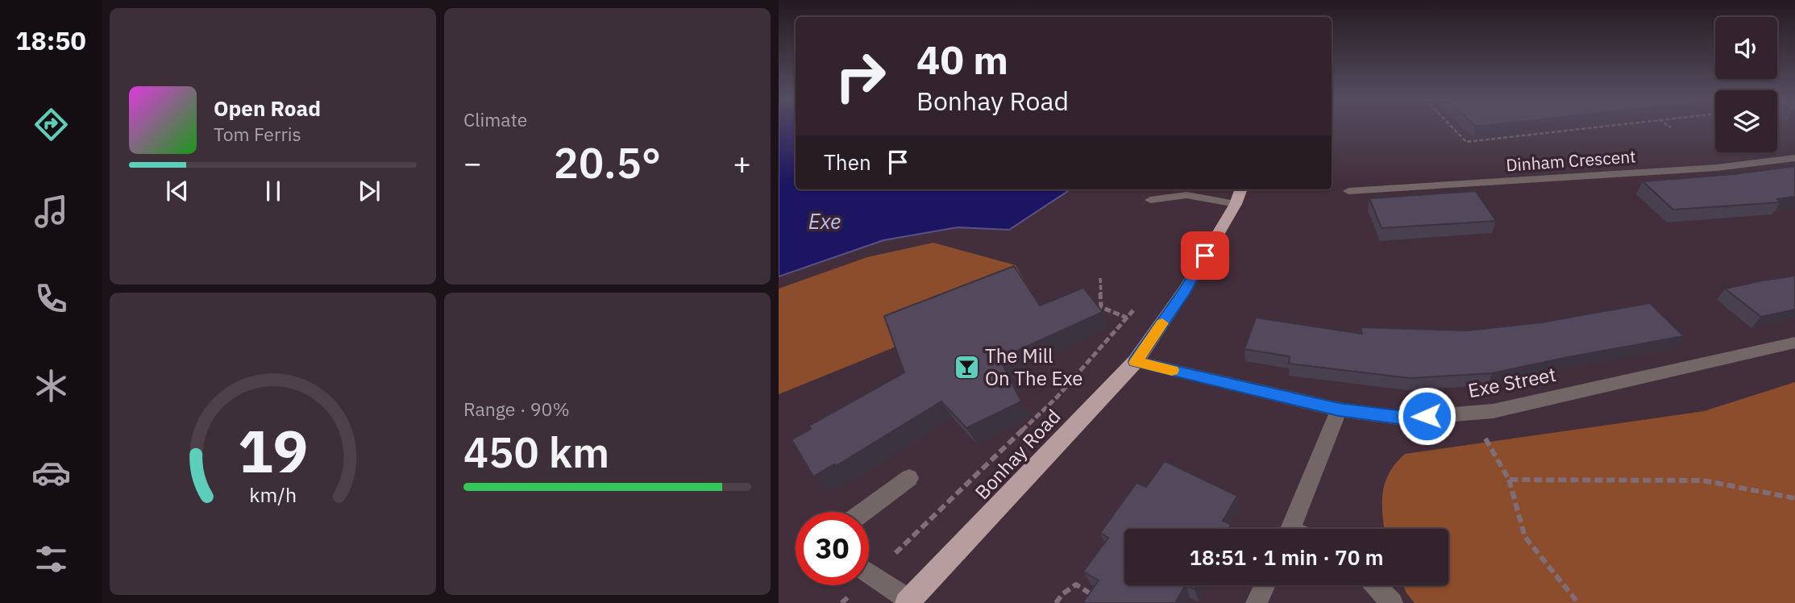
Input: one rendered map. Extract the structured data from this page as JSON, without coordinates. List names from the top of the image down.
{
  "streets": {
    "highway": ["Bonhay Road"],
    "street": ["Dinham Crescent", "Exe Street"]
  },
  "crossings": [
    ["Exe Street", "Bonhay Road"]
  ],
  "water": ["Exe"],
  "places": {
    "bar": ["The Mill On The Exe"]
  },
  "page": {
    "tabs": "18:50",
    "tile": [
      "Climate",
      ["Range · 90%", "450 km"]
    ],
    "turn": ["40 m", "Bonhay Road"],
    "song": ["Open Road", "Tom Ferris"],
    "then": "Then",
    "heat": ["−", "20.5°", "+"],
    "limit": "30",
    "trip": "18:51 · 1 min · 70 m",
    "gauge": ["19", "km/h"]
  }
}
